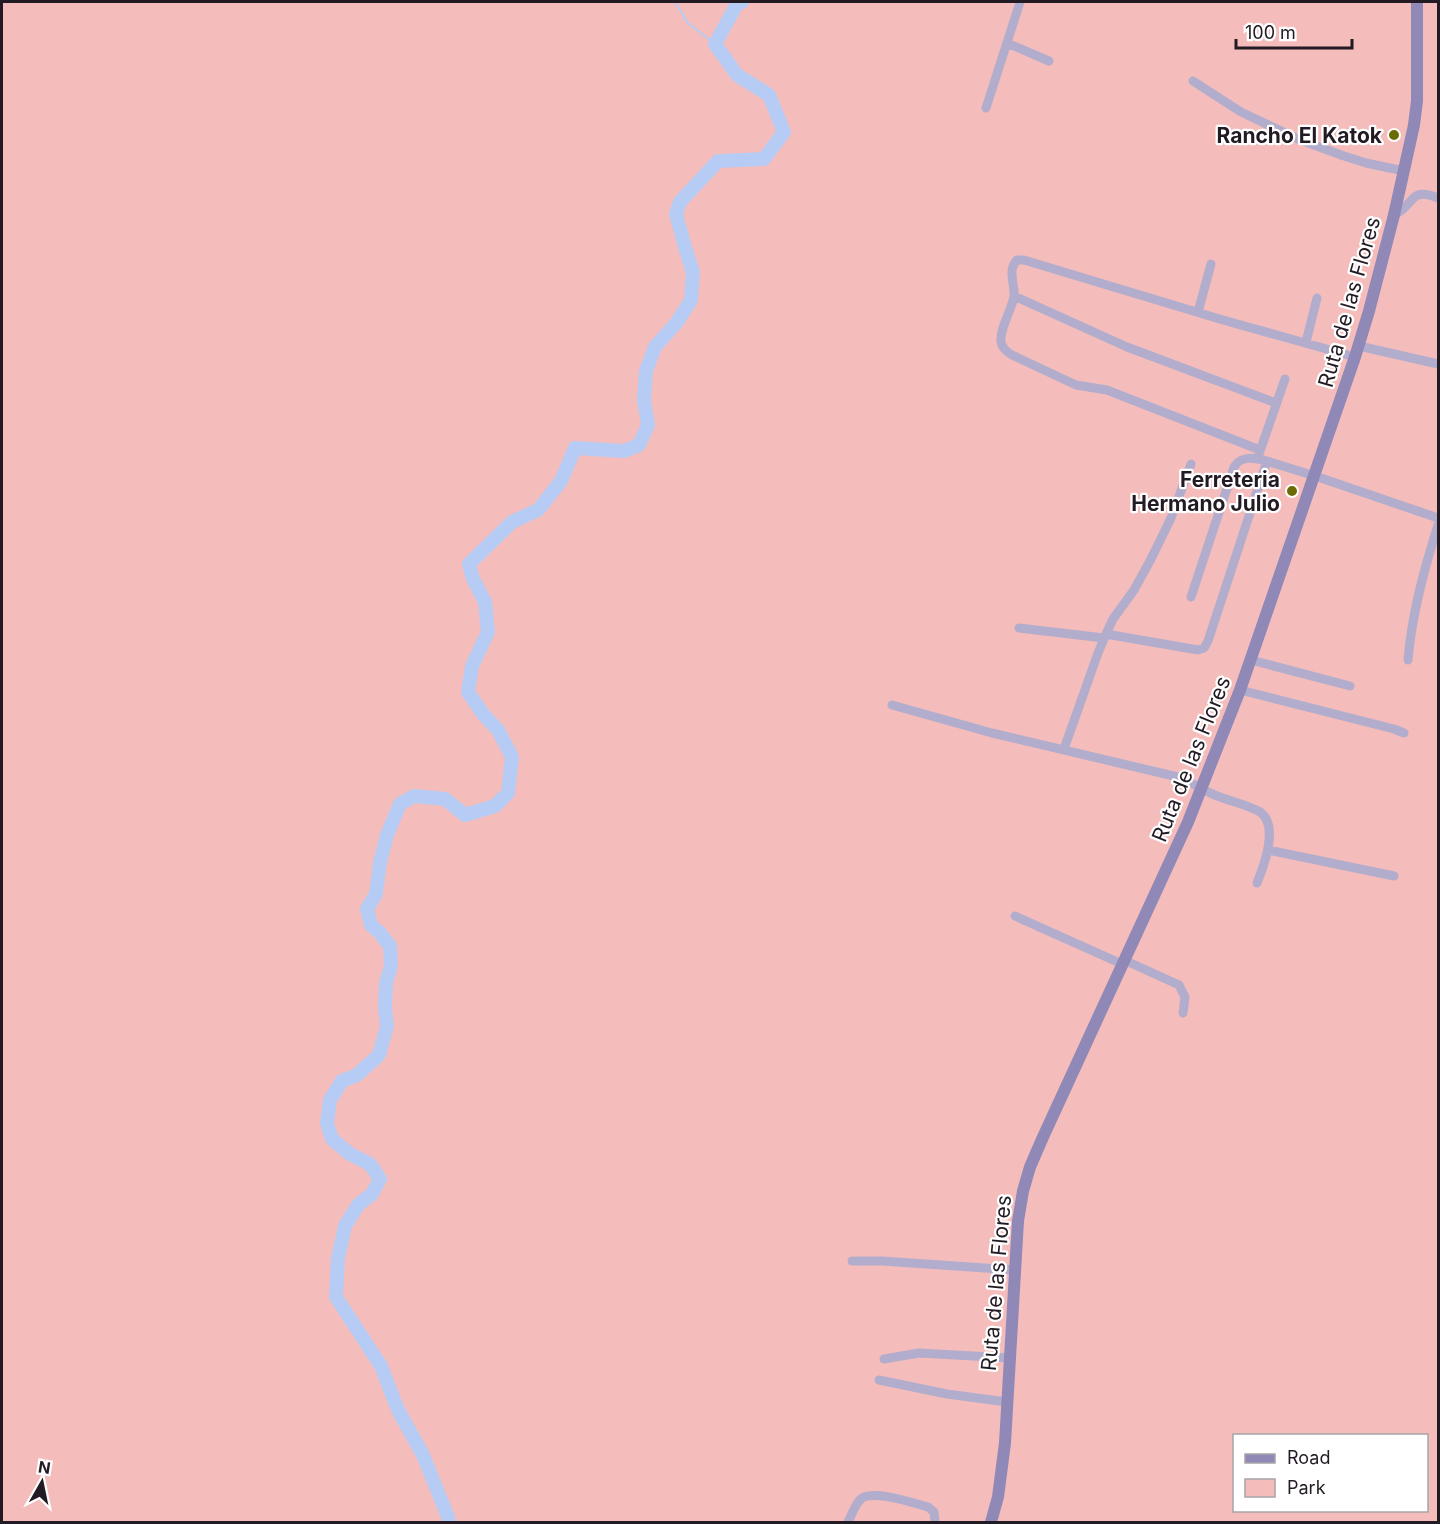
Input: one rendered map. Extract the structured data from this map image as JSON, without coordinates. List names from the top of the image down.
{
  "streets": {
    "main road": ["Ruta de las Flores"]
  },
  "places": ["Rancho El Katok", "Ferreteria Hermano Julio"],
  "legend": ["Road", "Park"],
  "scale_bar": "100 m",
  "north": "top"
}
